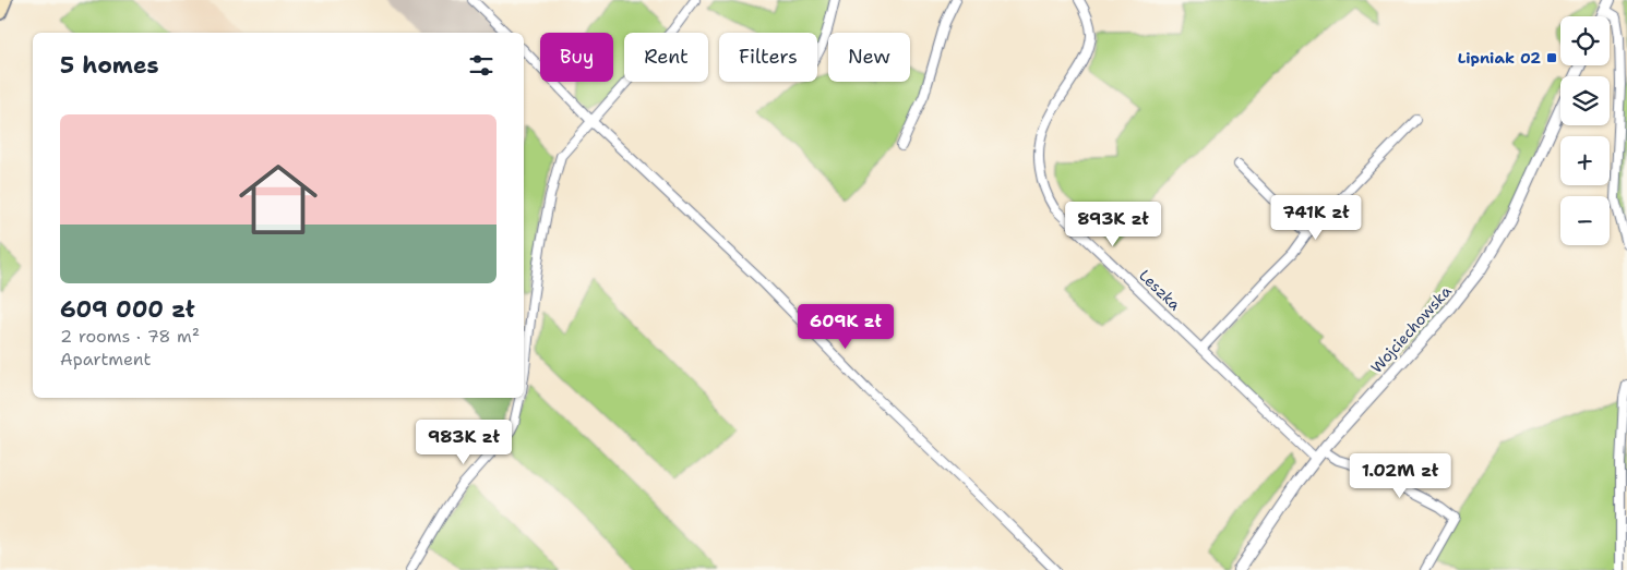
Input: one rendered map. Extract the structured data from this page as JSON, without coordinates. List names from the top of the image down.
{
  "streets": {
    "street": ["Leszka", "Wojciechowska"]
  },
  "crossings": [
    ["Leszka", "Wojciechowska"]
  ],
  "places": {
    "transit": ["Lipniak 02"]
  },
  "page": {
    "map_buttons": ["+", "−"],
    "chip": [
      "Buy",
      "Rent",
      "Filters",
      "New"
    ],
    "heading": "5 homes",
    "list": [
      {
        "name": "609 000 zł",
        "note": "2 rooms · 78 m² · Apartment"
      }
    ],
    "price": [
      "741K zł",
      "893K zł",
      "609K zł",
      "983K zł",
      "1.02M zł"
    ]
  }
}
